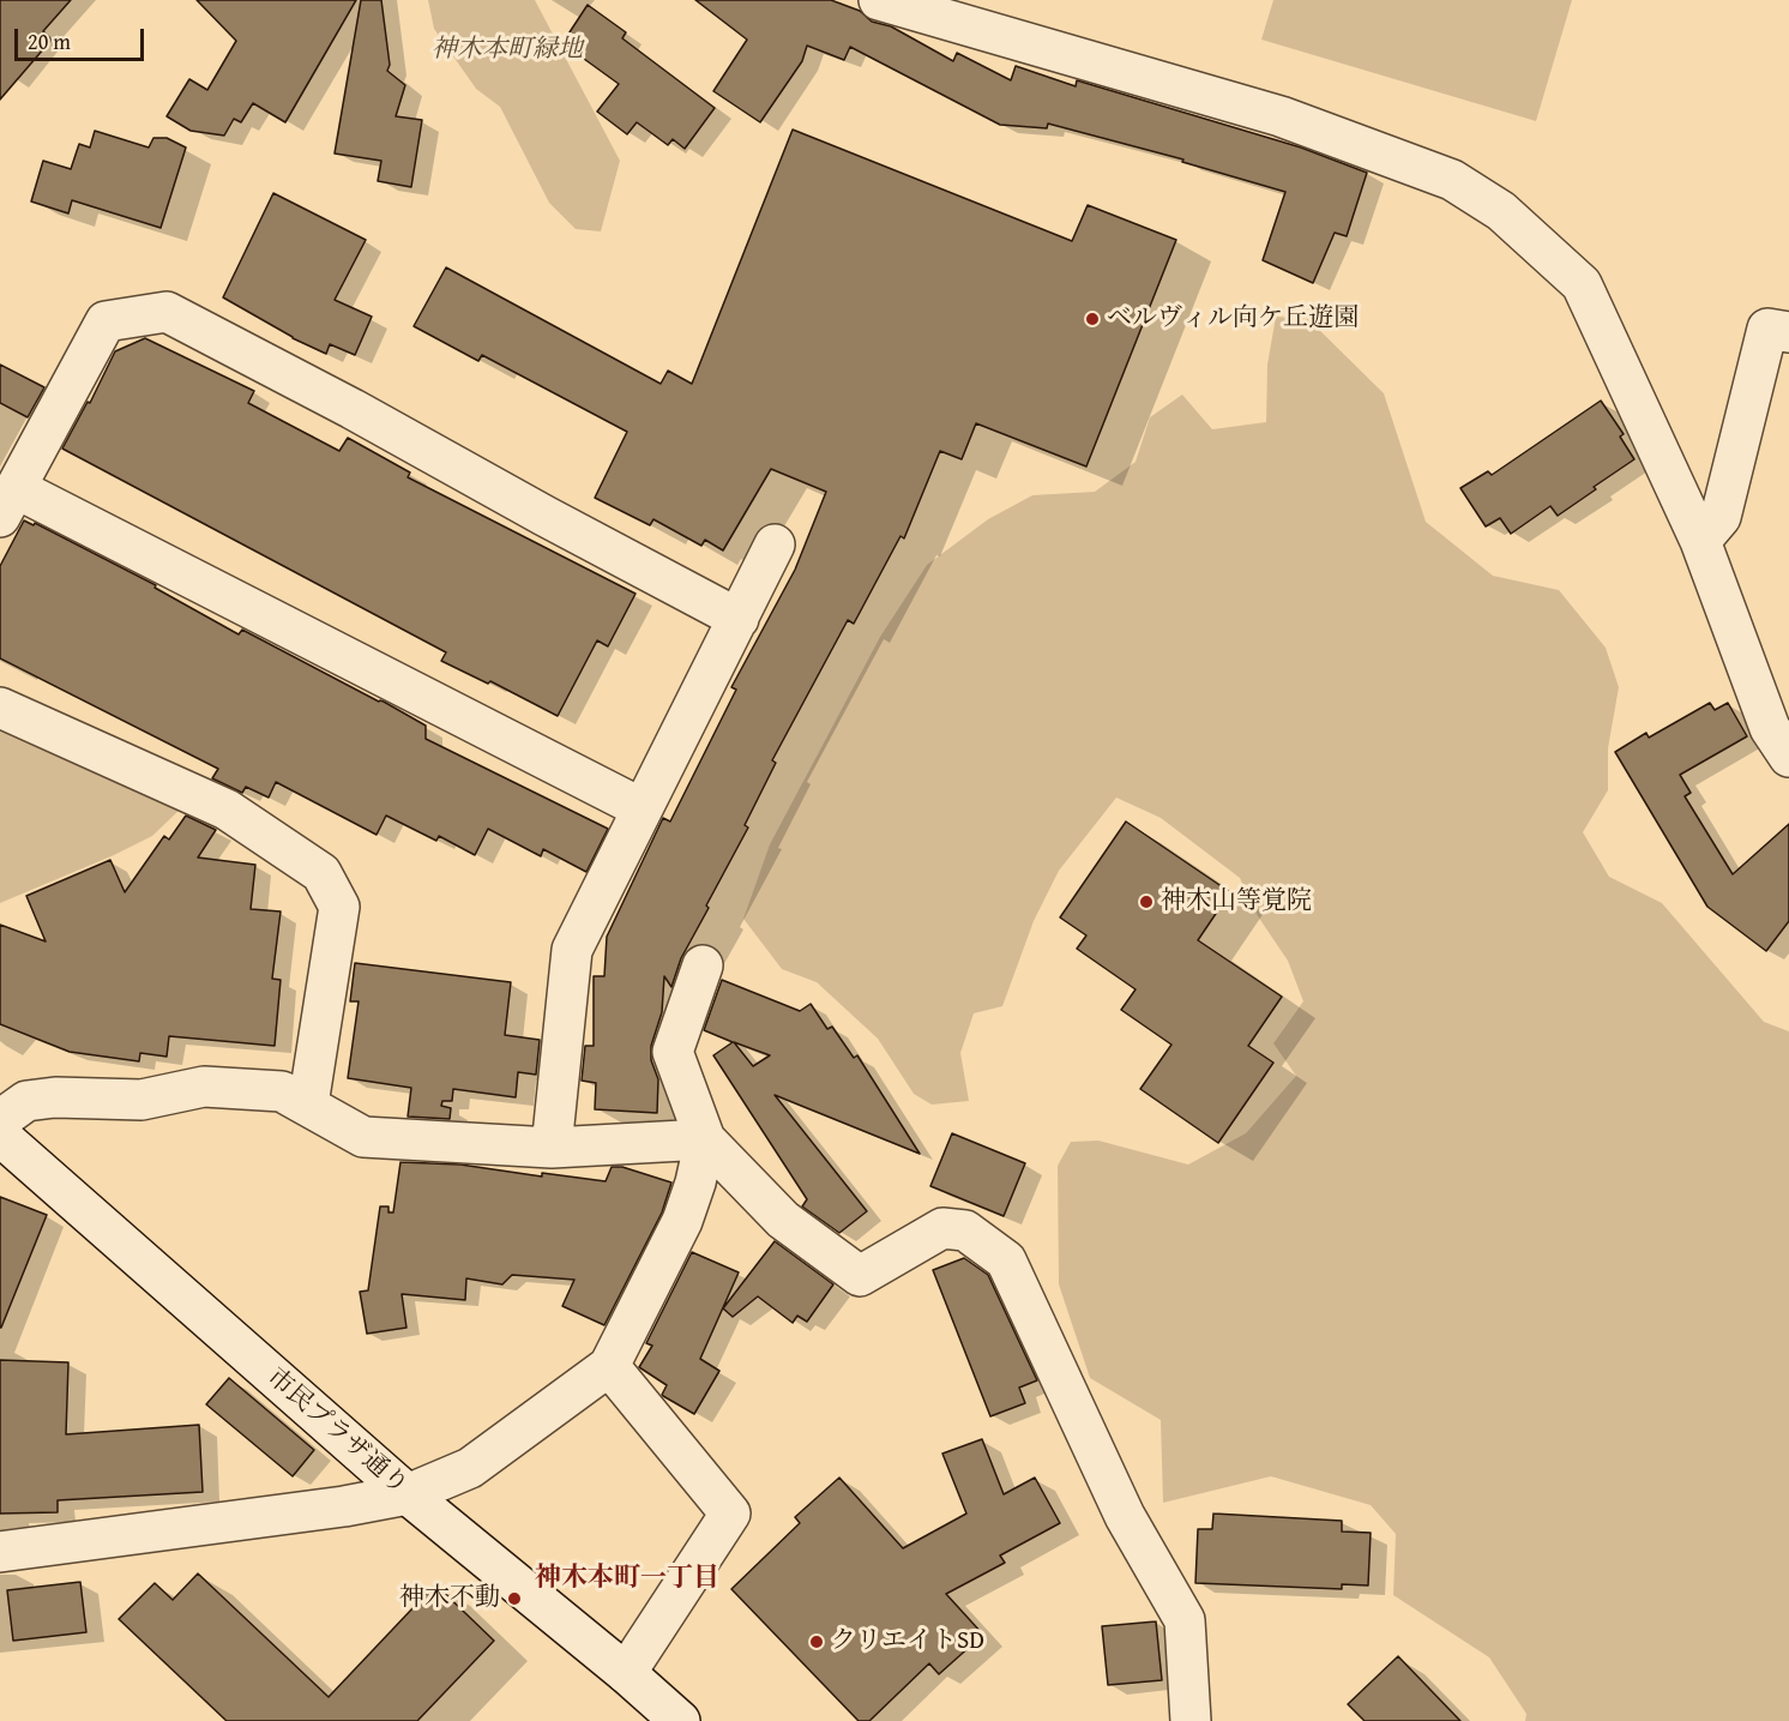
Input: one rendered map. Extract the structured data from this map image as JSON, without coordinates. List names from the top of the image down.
{
  "streets": {
    "street": ["市民プラザ通り"]
  },
  "districts": ["神木本町一丁目"],
  "parks": ["神木本町緑地"],
  "places": [
    "ベルヴィル向ケ丘遊園",
    "神木山等覚院",
    "神木不動",
    "クリエイトSD"
  ],
  "scale_bar": "20 m"
}
